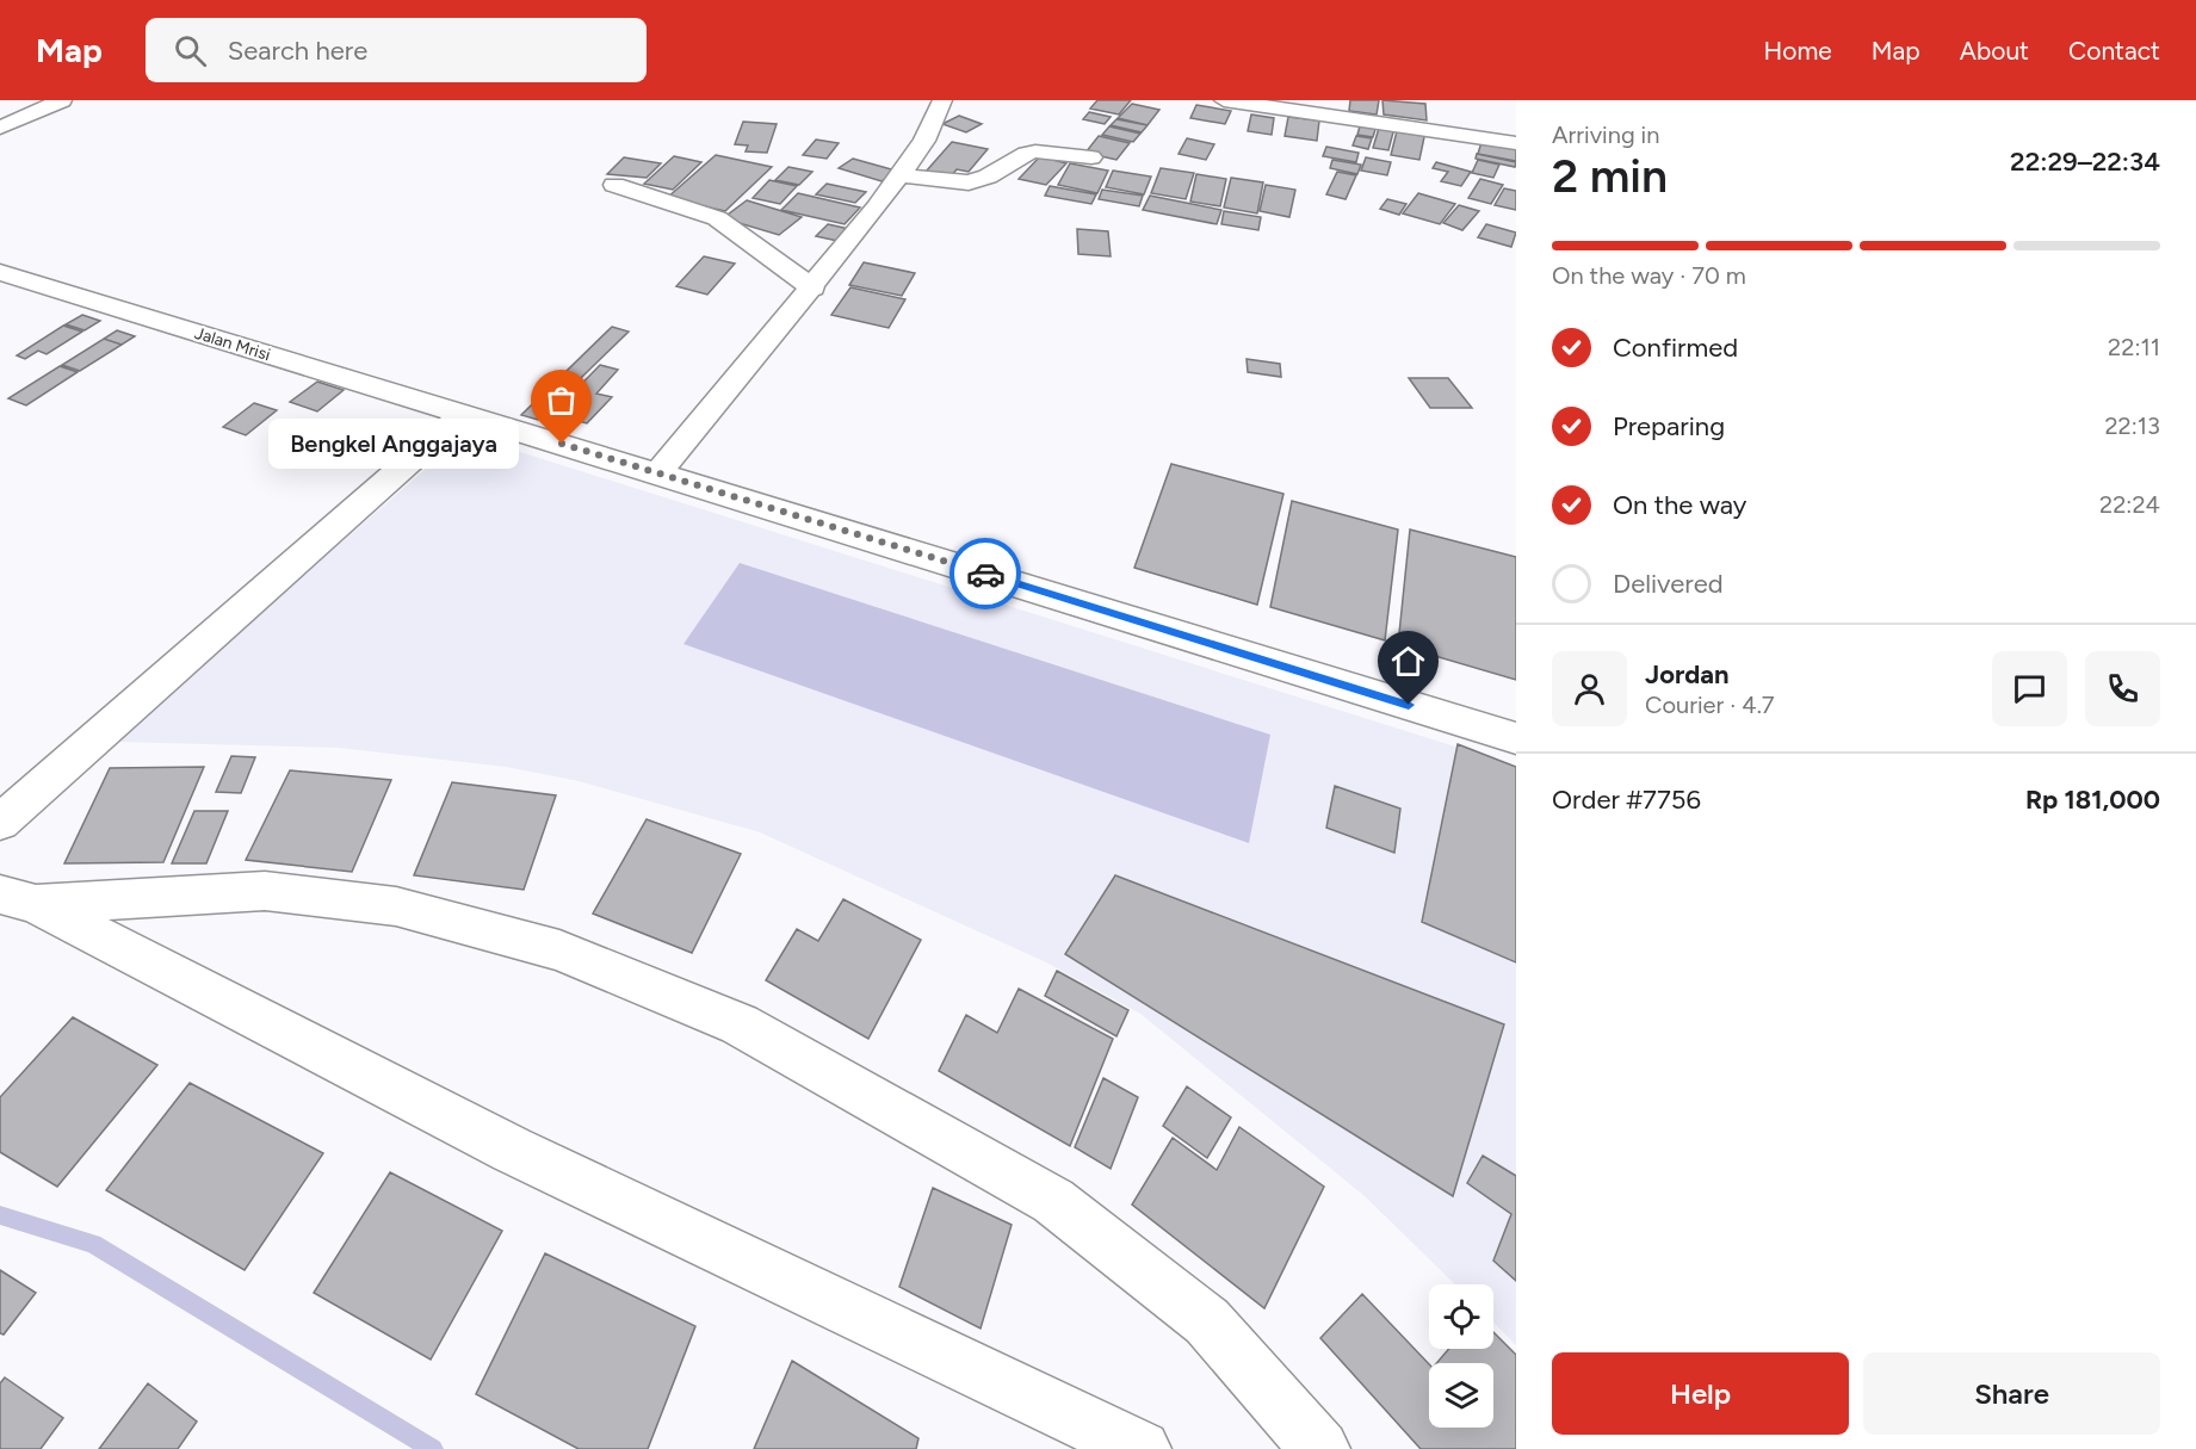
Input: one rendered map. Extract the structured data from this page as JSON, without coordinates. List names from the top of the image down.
{
  "streets": {
    "street": ["Jalan Mrisi"]
  },
  "places": ["Bengkel Anggajaya"],
  "page": {
    "header": "Map",
    "search": "Search here",
    "nav": [
      "Home",
      "Map",
      "About",
      "Contact"
    ],
    "heading": ["2 min", "Arriving in", "22:29–22:34"],
    "panel": [
      "Jordan",
      "Courier · 4.7",
      "Order #7756",
      "Rp 181,000"
    ],
    "bar": "On the way · 70 m",
    "list": [
      ["Confirmed", "22:11"],
      ["Preparing", "22:13"],
      ["On the way", "22:24"],
      "Delivered"
    ],
    "bubble": "Bengkel Anggajaya",
    "buttons": ["Help", "Share"]
  }
}
